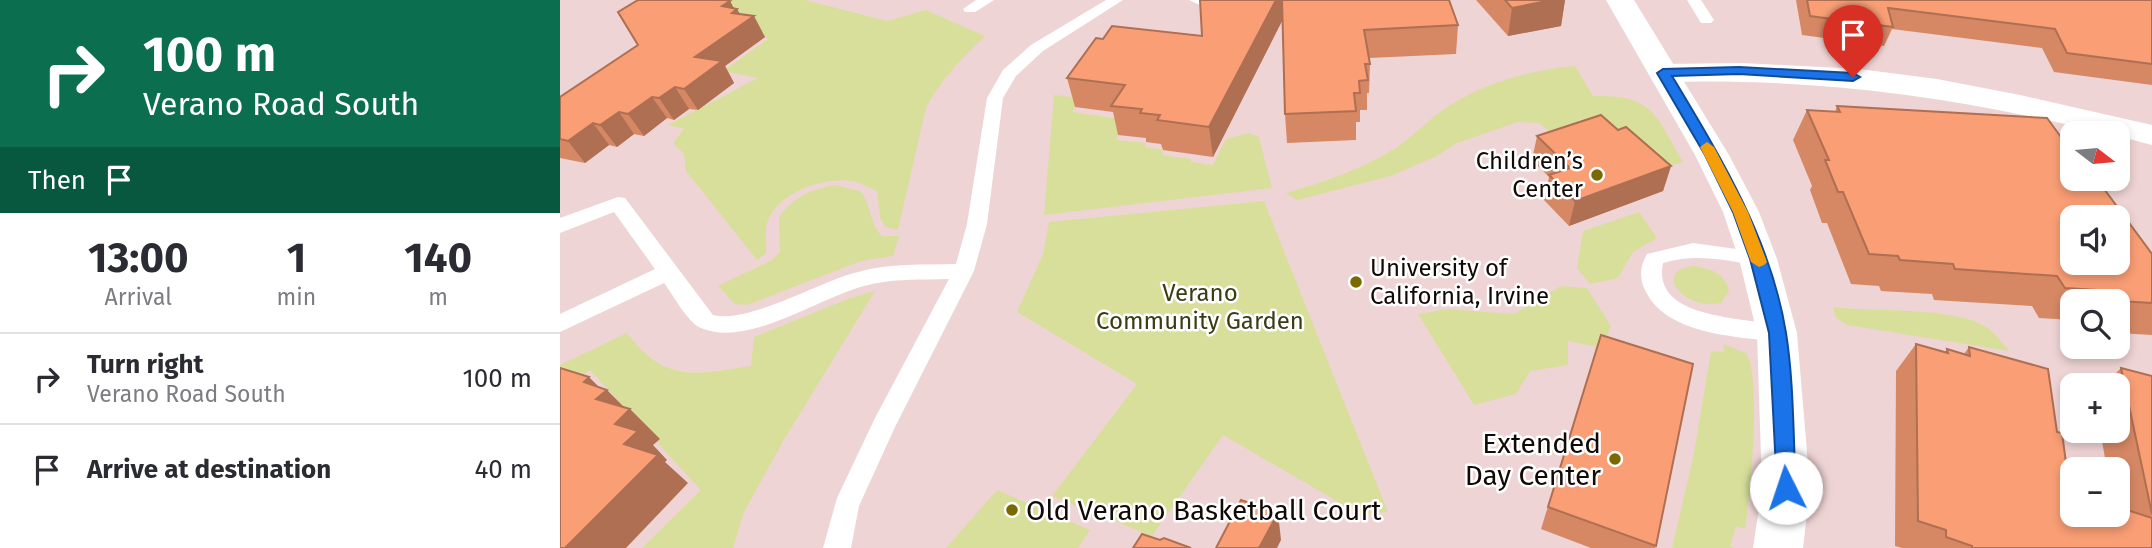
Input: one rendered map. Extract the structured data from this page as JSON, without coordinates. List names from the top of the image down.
{
  "parks": ["Verano Community Garden"],
  "places": [
    "Children’s Center",
    "University of California, Irvine",
    "Extended Day Center",
    "Old Verano Basketball Court"
  ],
  "north": "right",
  "page": {
    "turn": ["100 m", "Verano Road South"],
    "map_buttons": ["+", "−"],
    "then": "Then",
    "eta": [
      "13:00",
      "Arrival",
      "1",
      "min",
      "140",
      "m"
    ],
    "list": [
      {
        "name": "Turn right",
        "note": "Verano Road South",
        "value": "100 m"
      },
      {
        "name": "Arrive at destination",
        "value": "40 m"
      }
    ]
  }
}
